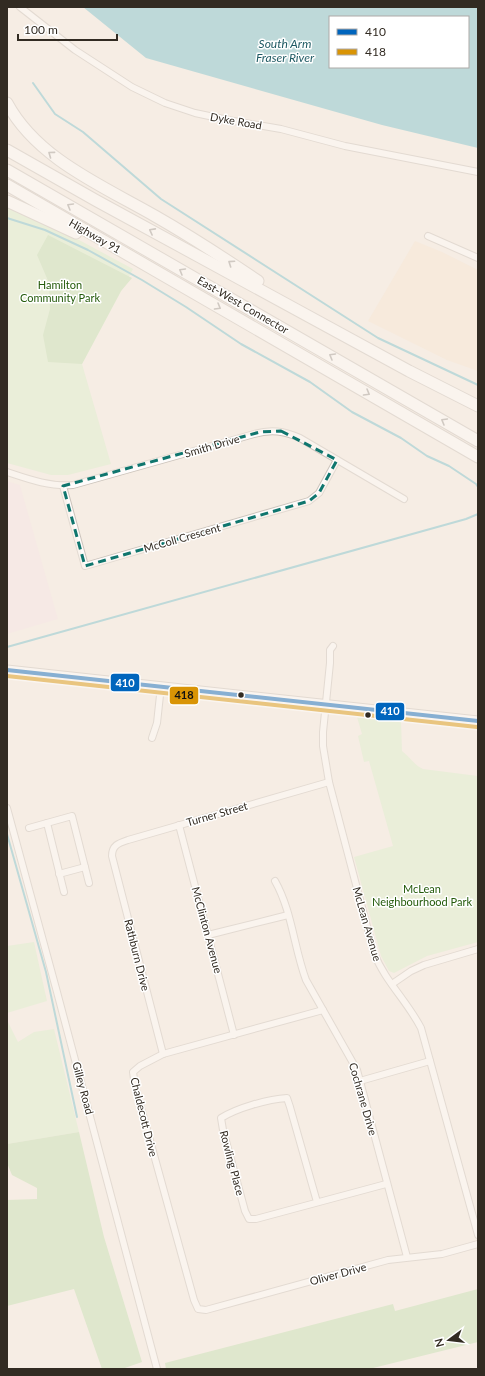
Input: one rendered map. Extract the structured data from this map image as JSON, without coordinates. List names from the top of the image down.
{
  "streets": {
    "highway": ["Highway 91", "East-West Connector"],
    "street": [
      "Dyke Road",
      "Smith Drive",
      "McColl Crescent",
      "Turner Street",
      "McLean Avenue",
      "McClinton Avenue",
      "Rathburn Drive",
      "Gilley Road",
      "Cochrane Drive",
      "Chaldecott Drive",
      "Rowling Place",
      "Oliver Drive"
    ]
  },
  "crossings": [
    ["Highway 91", "East-West Connector"],
    ["Smith Drive", "McColl Crescent"],
    ["Turner Street", "McLean Avenue"],
    ["Turner Street", "McClinton Avenue"],
    ["Turner Street", "Rathburn Drive"],
    ["McClinton Avenue", "Chaldecott Drive"],
    ["Rathburn Drive", "Chaldecott Drive"],
    ["Cochrane Drive", "Chaldecott Drive"],
    ["Cochrane Drive", "Rowling Place"],
    ["Cochrane Drive", "Oliver Drive"],
    ["Chaldecott Drive", "Oliver Drive"]
  ],
  "water": ["South Arm Fraser River"],
  "parks": ["Hamilton Community Park", "McLean Neighbourhood Park"],
  "lines": ["transit line 410", "transit line 418"],
  "legend": ["410", "418"],
  "scale_bar": "100 m",
  "north": "left"
}
